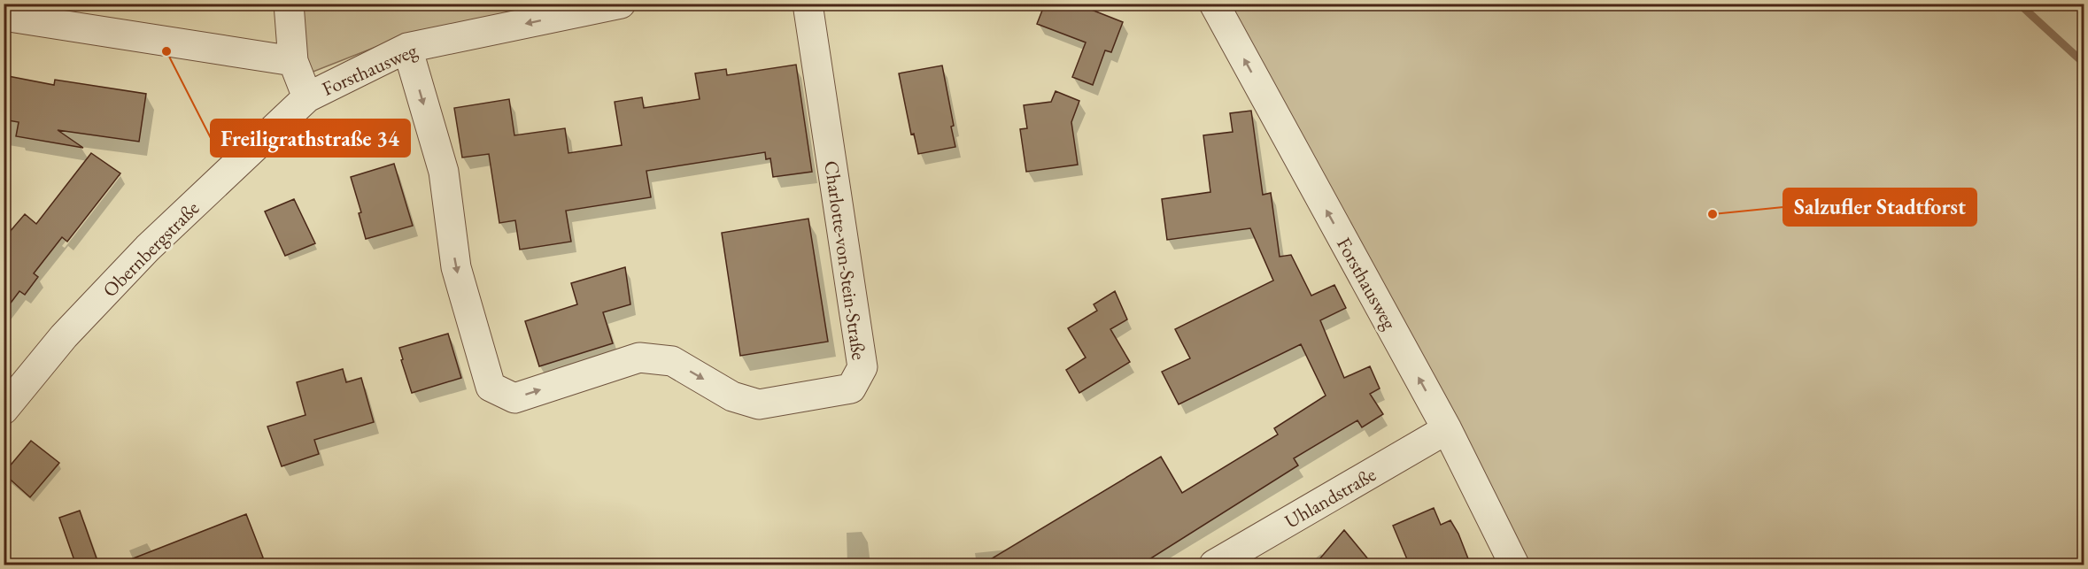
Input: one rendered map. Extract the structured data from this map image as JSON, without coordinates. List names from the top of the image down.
{
  "streets": {
    "street": [
      "Forsthausweg",
      "Obernbergstraße",
      "Charlotte-von-Stein-Straße",
      "Uhlandstraße"
    ]
  },
  "crossings": [
    ["Forsthausweg", "Obernbergstraße"],
    ["Forsthausweg", "Charlotte-von-Stein-Straße"],
    ["Forsthausweg", "Uhlandstraße"]
  ],
  "one_way": ["Forsthausweg"],
  "places": ["Freiligrathstraße 34", "Salzufler Stadtforst"]
}
